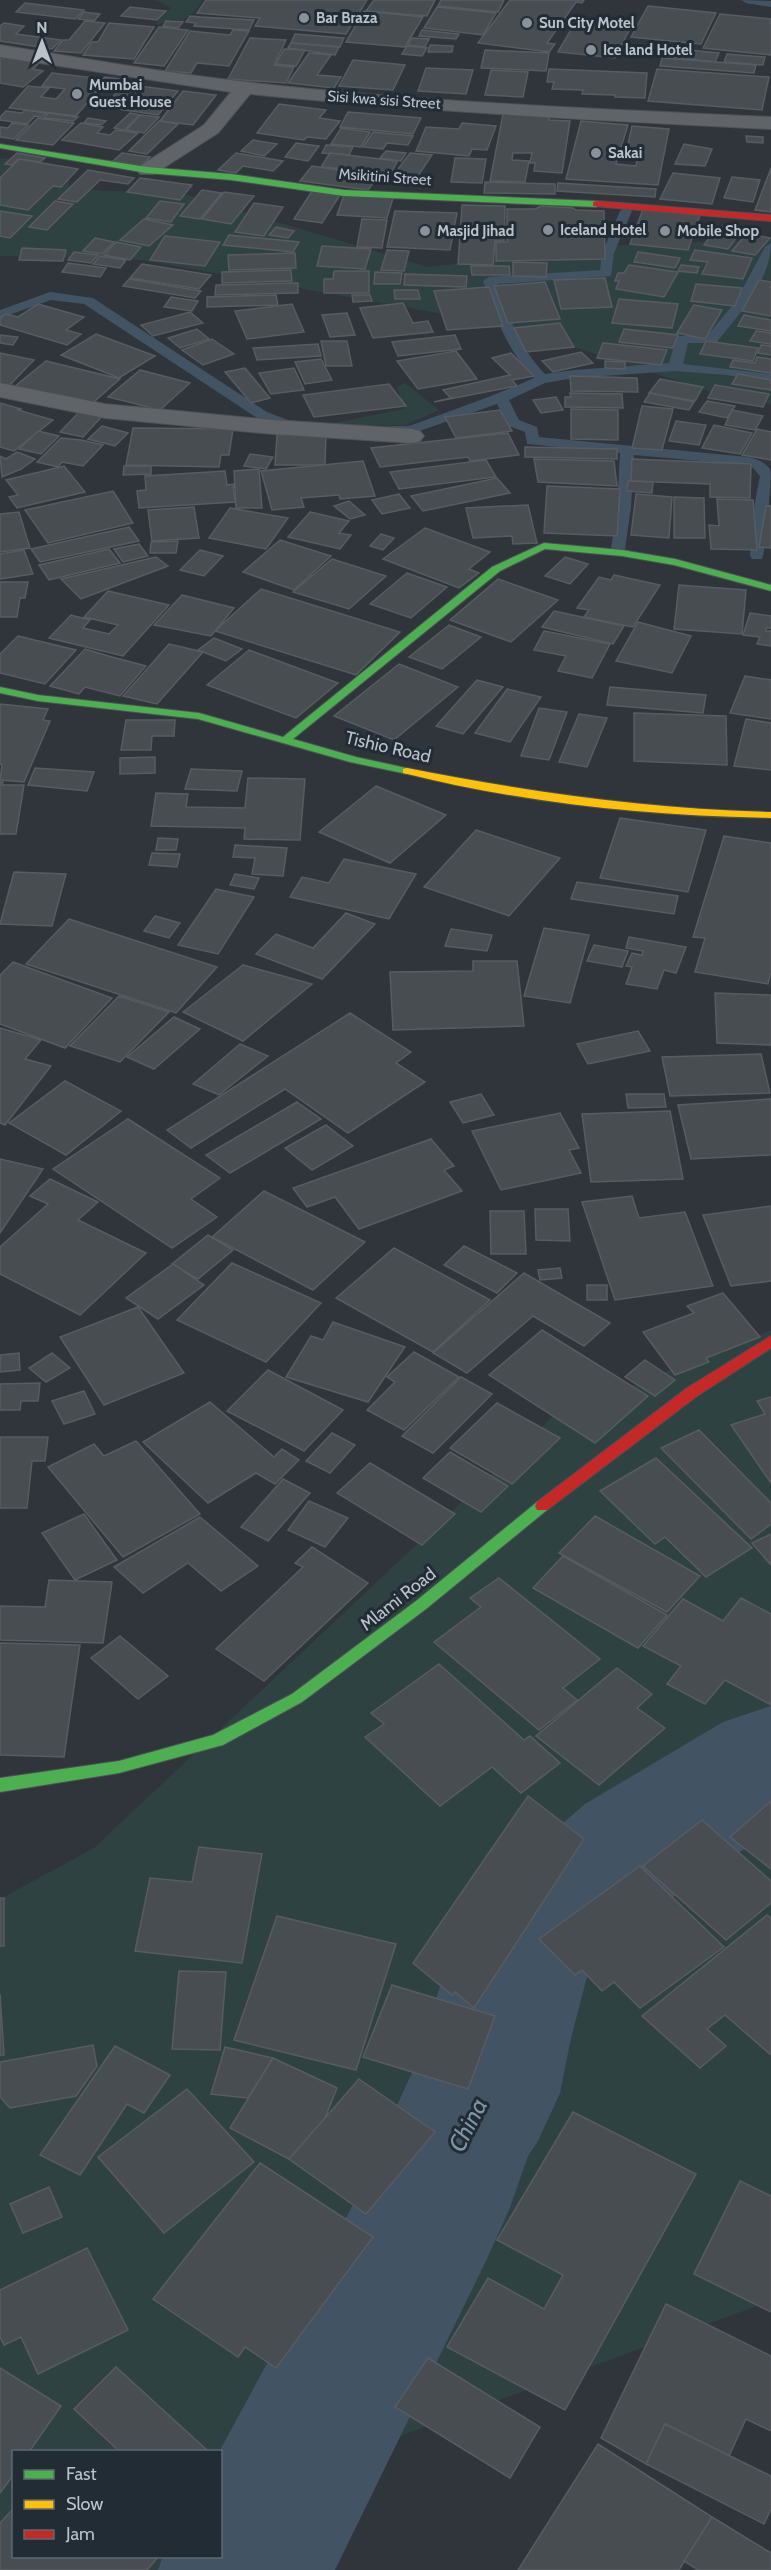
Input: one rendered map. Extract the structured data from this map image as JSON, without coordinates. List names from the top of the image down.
{
  "streets": {
    "street": [
      "Sisi kwa sisi Street",
      "Msikitini Street",
      "Tishio Road",
      "Mlami Road"
    ]
  },
  "water": ["China"],
  "places": [
    "Bar Braza",
    "Sun City Motel",
    "Ice land Hotel",
    "Mumbai Guest House",
    "Sakai",
    "Iceland Hotel",
    "Masjid Jihad",
    "Mobile Shop"
  ],
  "legend": ["Fast", "Slow", "Jam"],
  "north": "top"
}
